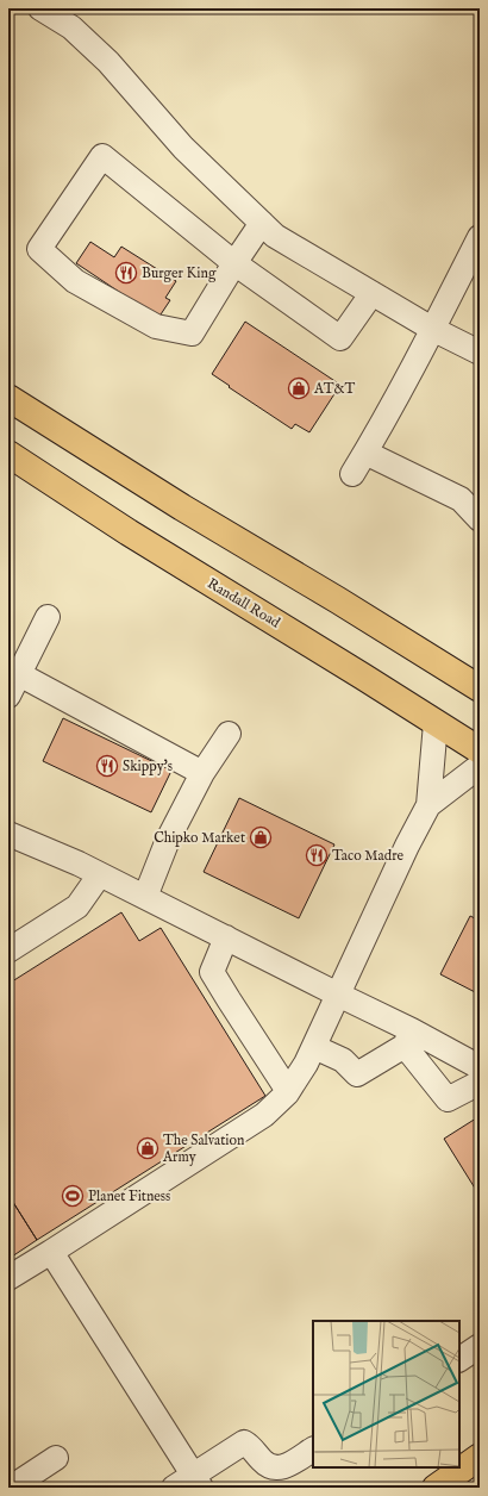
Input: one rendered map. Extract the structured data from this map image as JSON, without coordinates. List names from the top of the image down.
{
  "streets": {
    "main road": ["Randall Road"]
  },
  "places": {
    "restaurant": ["Burger King", "Skippy's", "Taco Madre"],
    "shop": ["AT&T", "Chipko Market", "The Salvation Army"],
    "sports": ["Planet Fitness"]
  }
}
